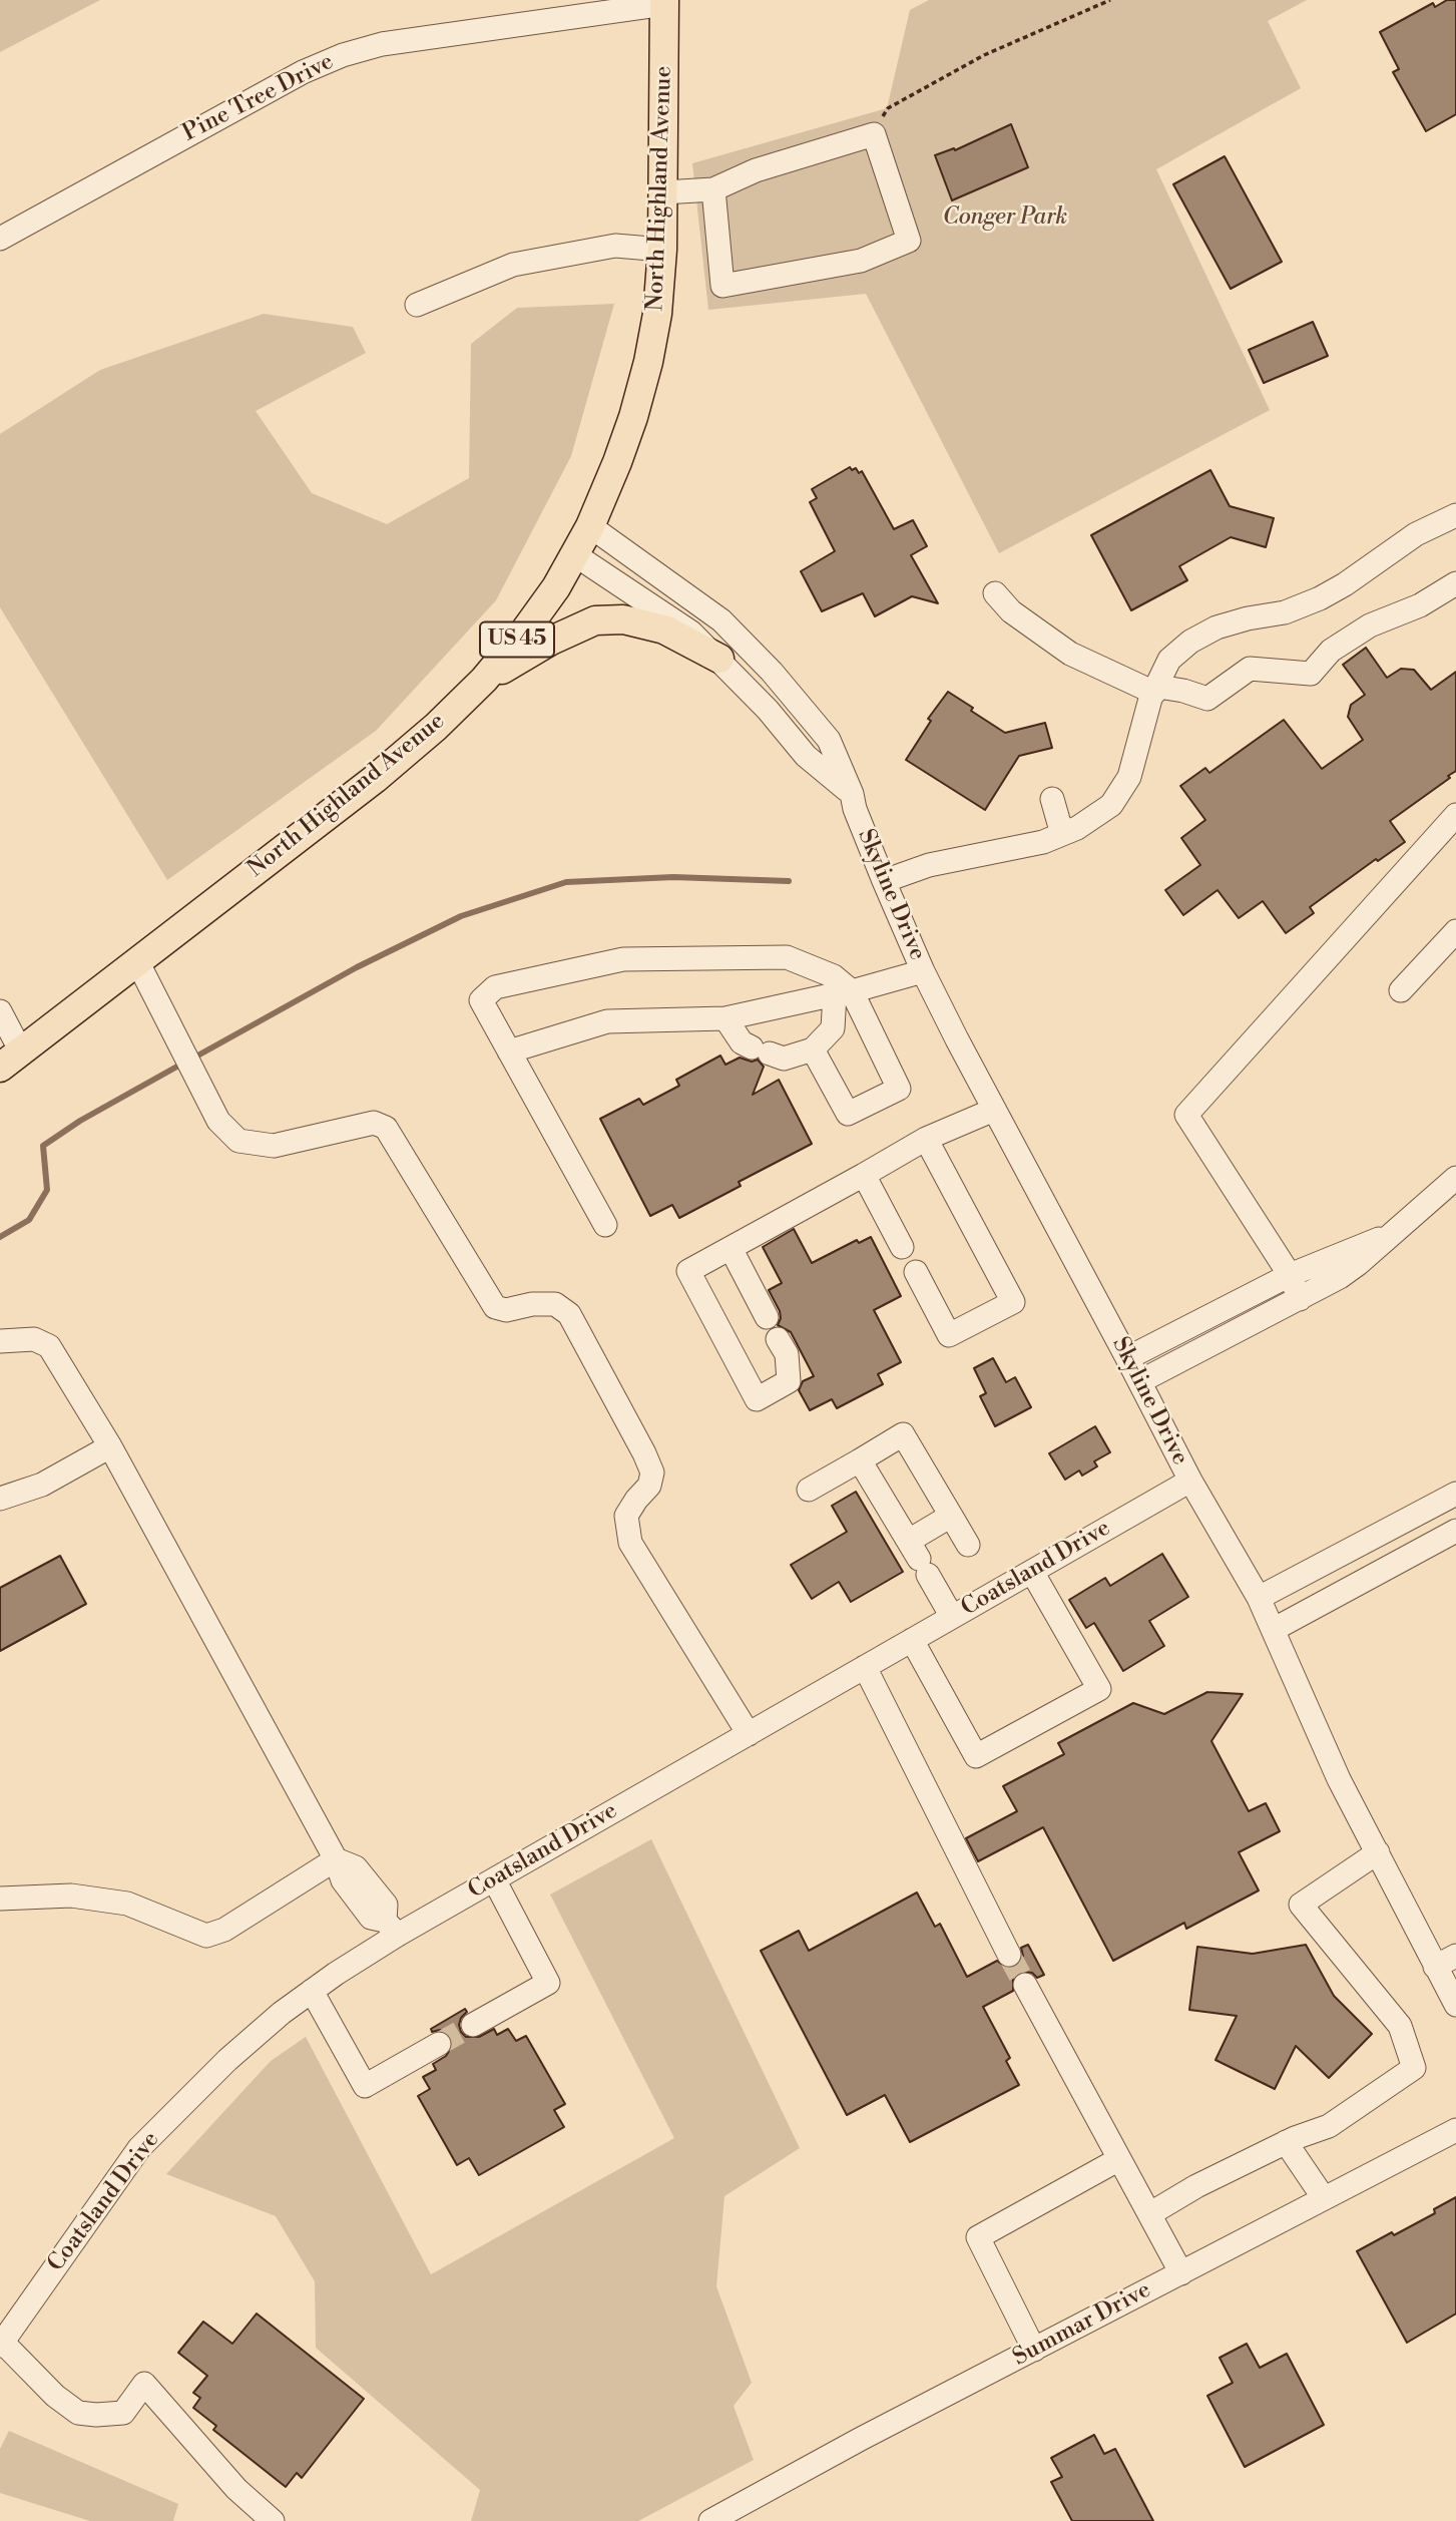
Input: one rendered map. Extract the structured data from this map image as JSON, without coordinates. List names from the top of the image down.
{
  "streets": {
    "main road": ["North Highland Avenue", "US 45"],
    "street": [
      "Pine Tree Drive",
      "Skyline Drive",
      "Coatsland Drive",
      "Summar Drive"
    ]
  },
  "crossings": [
    ["Pine Tree Drive", "North Highland Avenue"],
    ["North Highland Avenue", "Skyline Drive"],
    ["Skyline Drive", "Coatsland Drive"]
  ],
  "parks": ["Conger Park"]
}
